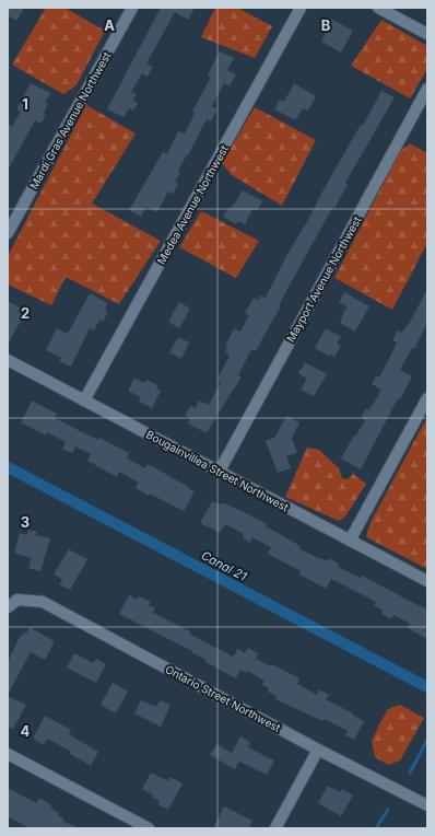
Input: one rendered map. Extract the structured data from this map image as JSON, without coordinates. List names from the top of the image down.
{
  "streets": {
    "street": [
      "Mardi Gras Avenue Northwest",
      "Medea Avenue Northwest",
      "Mayport Avenue Northwest",
      "Bougainvillea Street Northwest",
      "Ontario Street Northwest"
    ]
  },
  "crossings": [
    ["Medea Avenue Northwest", "Bougainvillea Street Northwest"],
    ["Mayport Avenue Northwest", "Bougainvillea Street Northwest"]
  ],
  "water": ["Canal 21"],
  "grid": {
    "columns": ["A", "B"],
    "rows": [
      "1",
      "2",
      "3",
      "4"
    ]
  }
}
